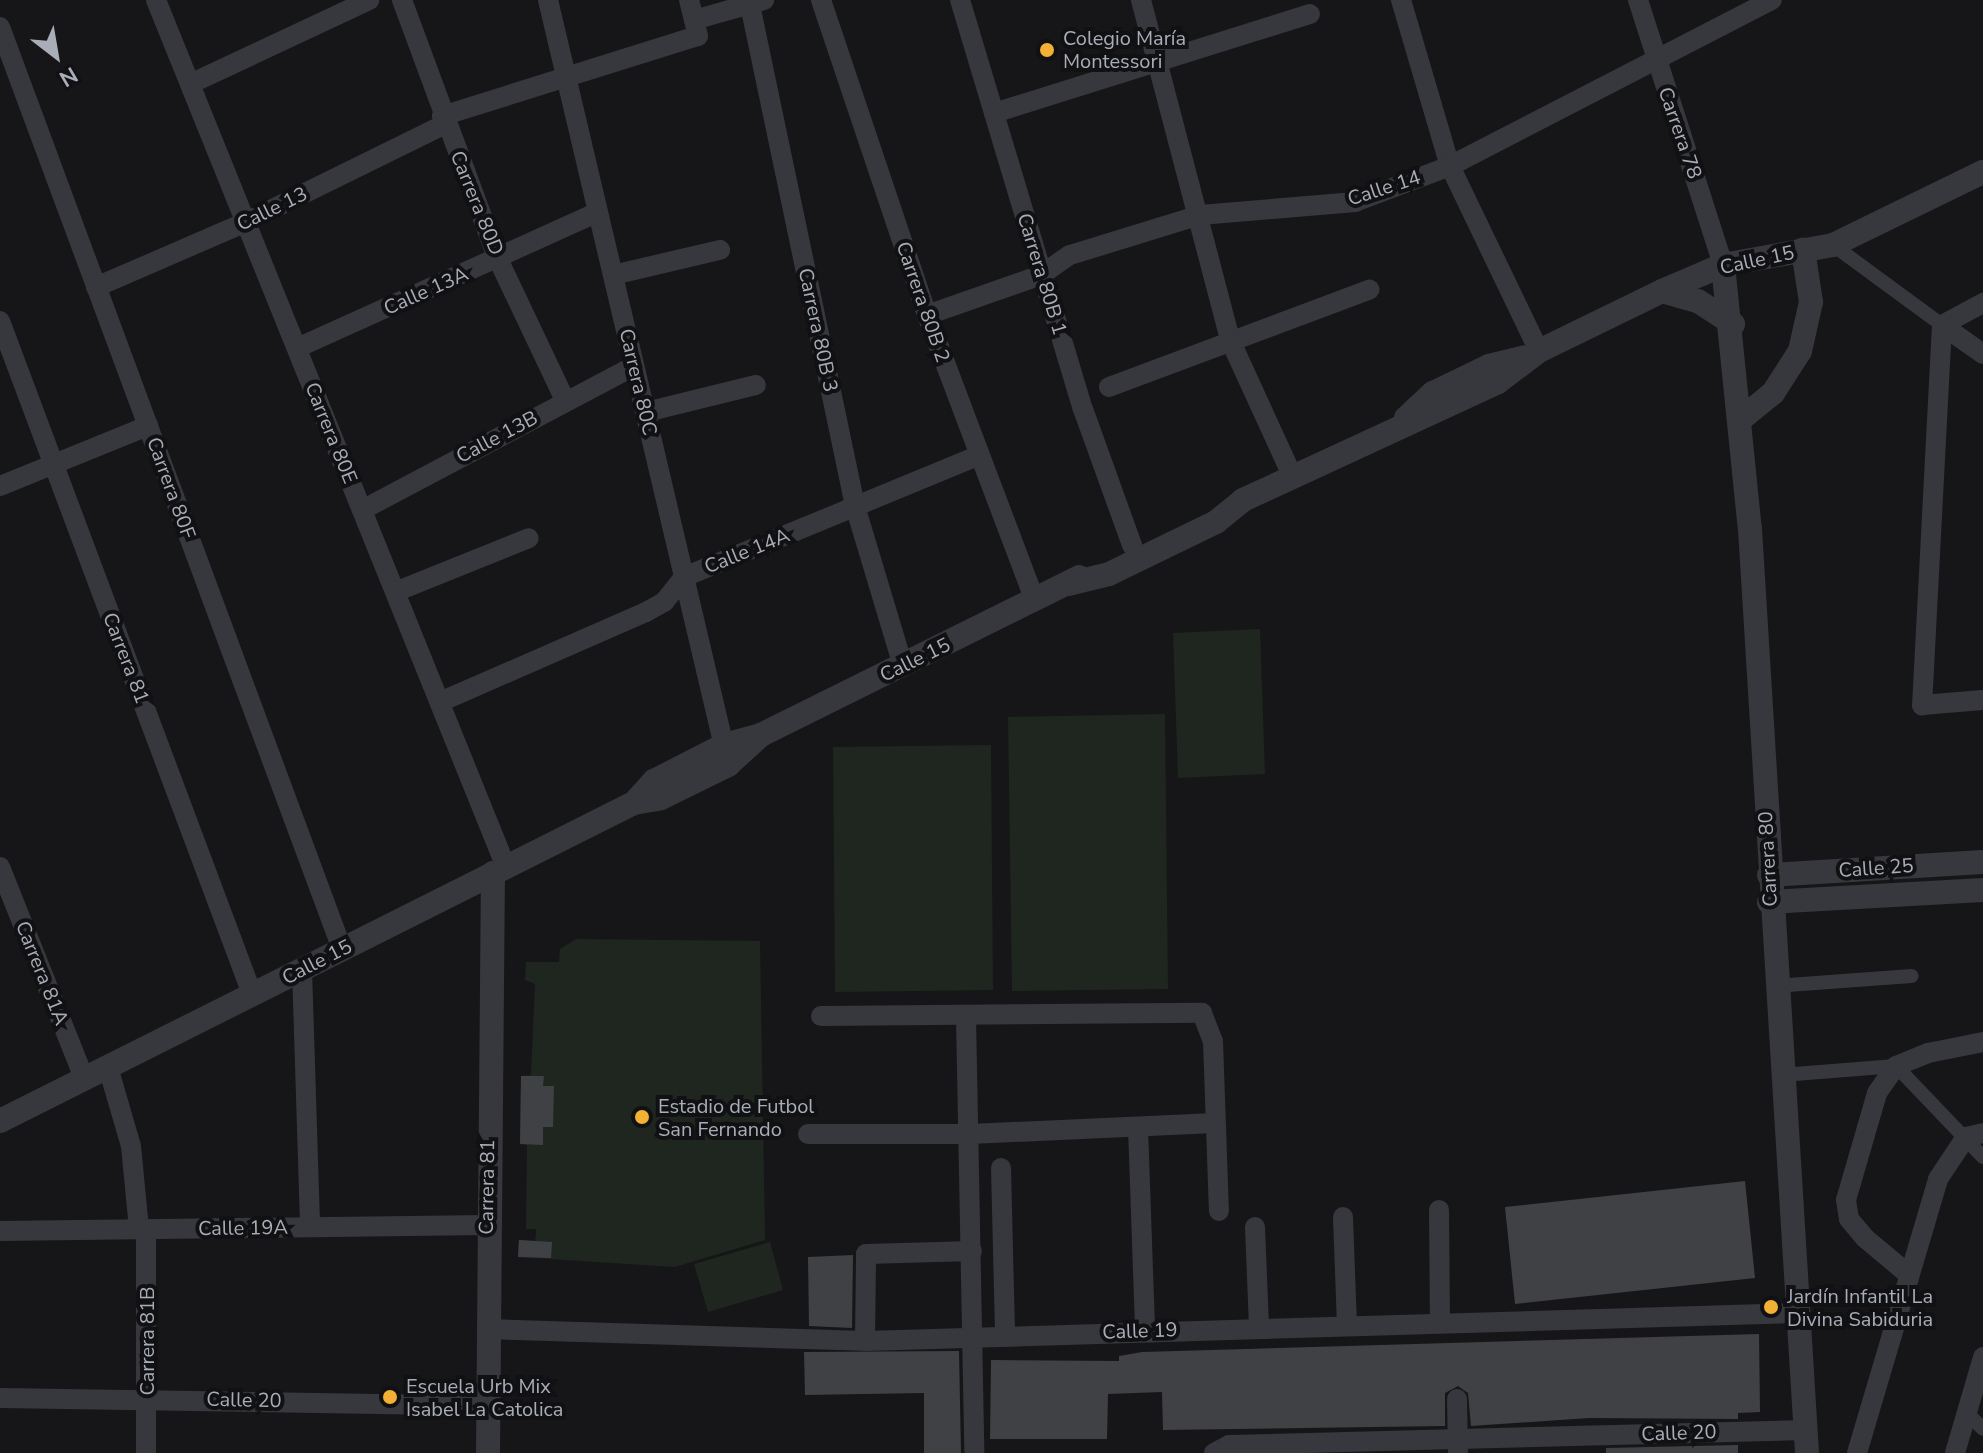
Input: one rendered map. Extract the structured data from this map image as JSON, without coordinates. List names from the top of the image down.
{
  "streets": {
    "street": [
      "Carrera 78",
      "Calle 14",
      "Carrera 80D",
      "Calle 13",
      "Calle 15",
      "Carrera 80B 1",
      "Calle 13A",
      "Carrera 80B 2",
      "Carrera 80B 3",
      "Carrera 80C",
      "Carrera 80E",
      "Calle 13B",
      "Carrera 80F",
      "Calle 14A",
      "Carrera 81",
      "Carrera 80",
      "Calle 25",
      "Carrera 81A",
      "Calle 19A",
      "Calle 19",
      "Carrera 81B",
      "Calle 20"
    ]
  },
  "crossings": [
    ["Carrera 78", "Calle 14"],
    ["Carrera 78", "Calle 15"],
    ["Carrera 78", "Carrera 80"],
    ["Calle 14", "Carrera 80B 1"],
    ["Calle 14", "Carrera 80B 2"],
    ["Carrera 80D", "Calle 13"],
    ["Carrera 80D", "Calle 13A"],
    ["Carrera 80D", "Calle 13B"],
    ["Calle 13", "Carrera 80B 3"],
    ["Calle 13", "Carrera 80C"],
    ["Calle 13", "Carrera 80E"],
    ["Calle 13", "Carrera 80F"],
    ["Calle 15", "Carrera 80B 1"],
    ["Calle 15", "Carrera 80B 2"],
    ["Calle 15", "Carrera 80B 3"],
    ["Calle 15", "Carrera 80C"],
    ["Calle 15", "Carrera 80E"],
    ["Calle 15", "Carrera 80F"],
    ["Calle 15", "Carrera 81"],
    ["Calle 15", "Carrera 80"],
    ["Calle 15", "Carrera 81A"],
    ["Calle 15", "Carrera 81B"],
    ["Calle 13A", "Carrera 80C"],
    ["Calle 13A", "Carrera 80E"],
    ["Carrera 80B 2", "Calle 14A"],
    ["Carrera 80B 3", "Calle 14A"],
    ["Carrera 80C", "Calle 13B"],
    ["Carrera 80C", "Calle 14A"],
    ["Carrera 80E", "Calle 13B"],
    ["Carrera 80E", "Calle 14A"],
    ["Carrera 80E", "Carrera 81"],
    ["Carrera 81", "Calle 19A"],
    ["Carrera 81", "Calle 19"],
    ["Carrera 81", "Calle 20"],
    ["Carrera 80", "Calle 25"],
    ["Carrera 80", "Calle 19"],
    ["Carrera 80", "Calle 20"],
    ["Calle 19A", "Carrera 81B"],
    ["Carrera 81B", "Calle 20"]
  ],
  "places": [
    "Colegio María Montessori",
    "Estadio de Futbol San Fernando",
    "Jardín Infantil La Divina Sabiduria",
    "Escuela Urb Mix Isabel La Catolica"
  ],
  "north": "bottom right"
}
